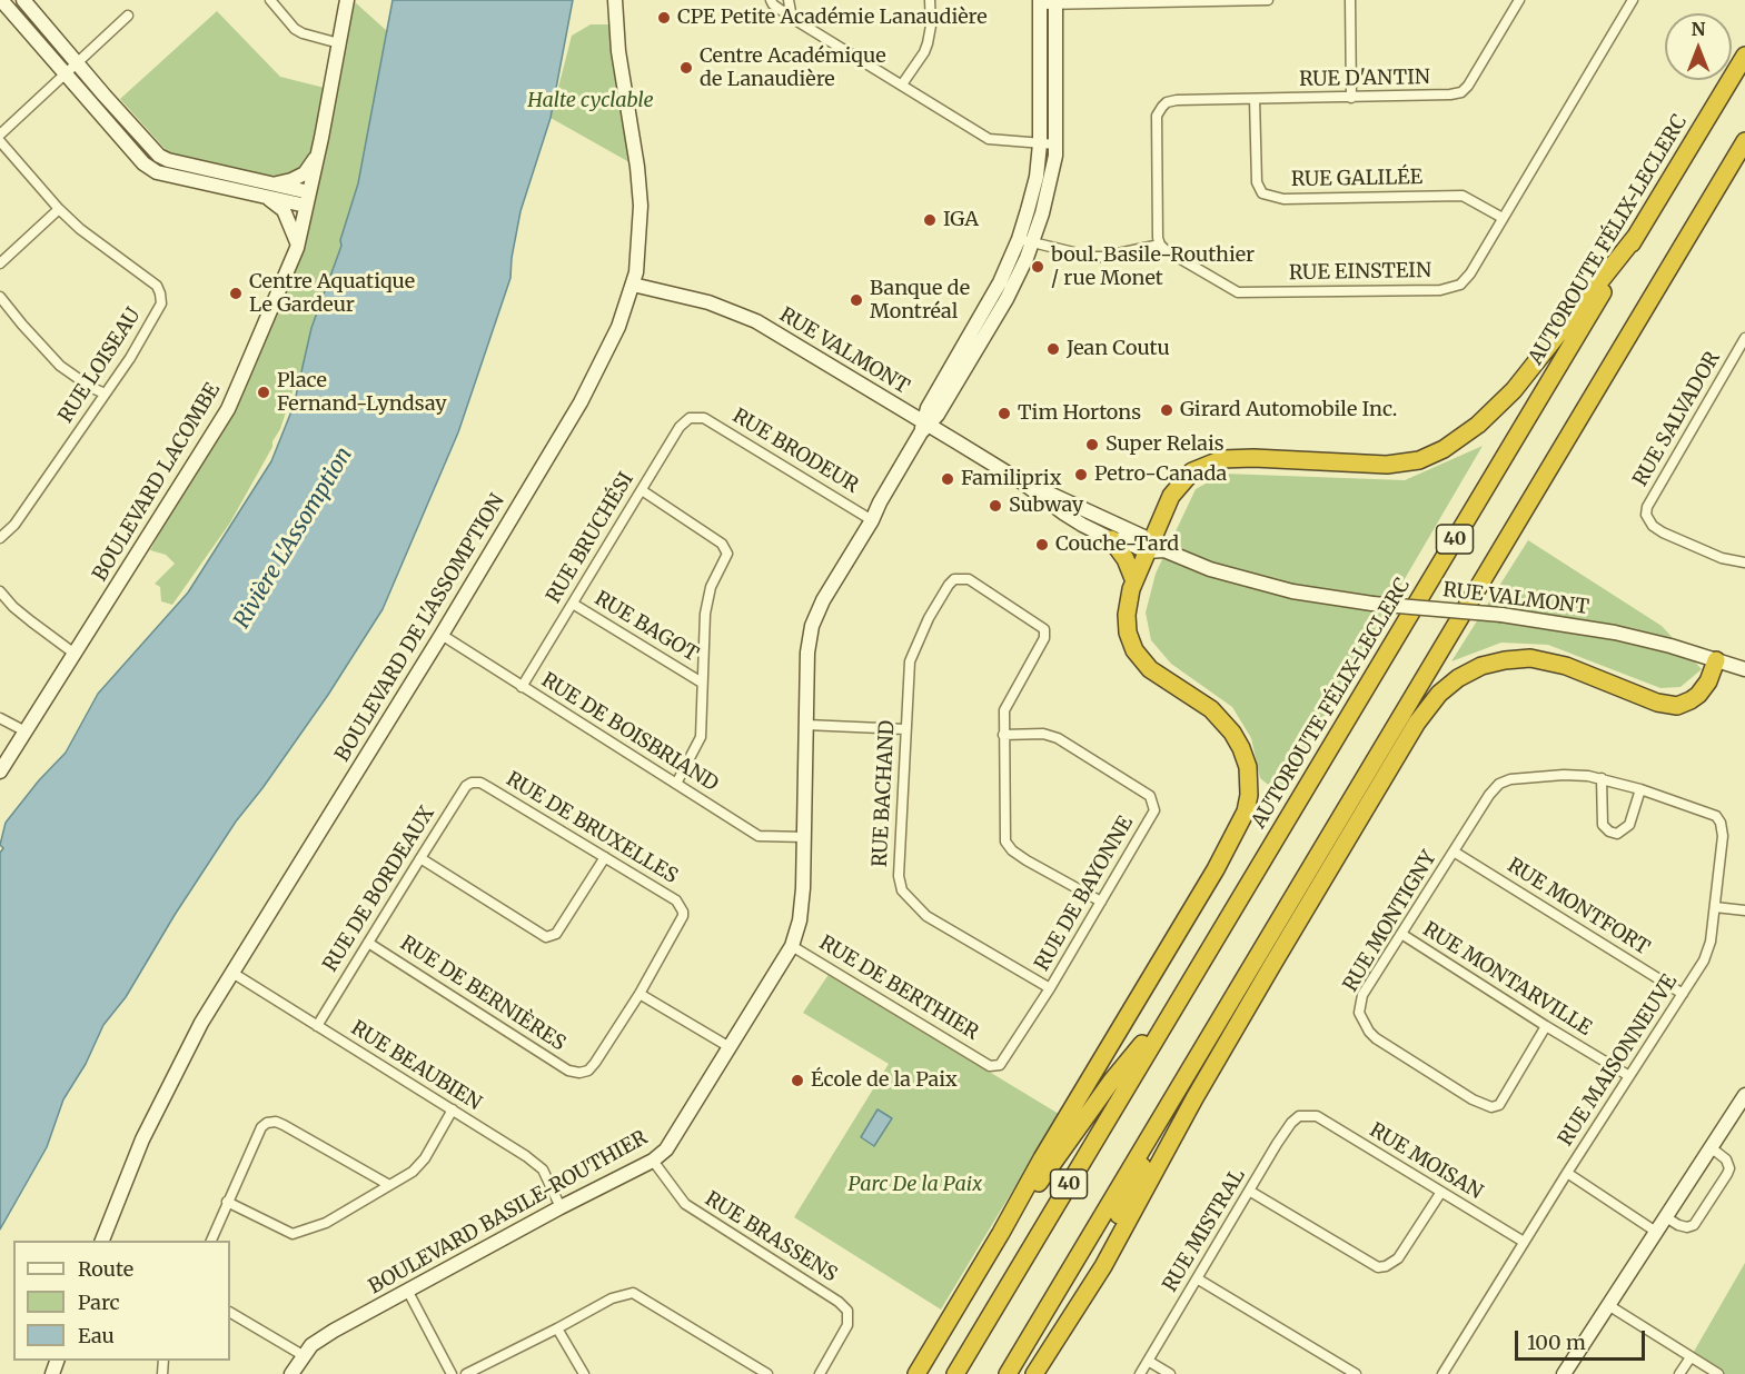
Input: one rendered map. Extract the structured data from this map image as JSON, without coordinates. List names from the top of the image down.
{
  "streets": {
    "highway": ["AUTOROUTE FÉLIX-LECLERC", "40"],
    "street": [
      "RUE D'ANTIN",
      "RUE GALILÉE",
      "RUE EINSTEIN",
      "RUE VALMONT",
      "RUE LOISEAU",
      "RUE SALVADOR",
      "RUE BRODEUR",
      "BOULEVARD LACOMBE",
      "RUE BRUCHÉSI",
      "RUE BAGOT",
      "BOULEVARD DE L'ASSOMPTION",
      "RUE DE BOISBRIAND",
      "RUE BACHAND",
      "RUE DE BRUXELLES",
      "RUE DE BORDEAUX",
      "RUE DE BAYONNE",
      "RUE MONTFORT",
      "RUE MONTIGNY",
      "RUE MONTARVILLE",
      "RUE DE BERTHIER",
      "RUE DE BERNIÈRES",
      "RUE MAISONNEUVE",
      "RUE BEAUBIEN",
      "RUE MOISAN",
      "BOULEVARD BASILE-ROUTHIER",
      "RUE MISTRAL",
      "RUE BRASSENS"
    ]
  },
  "crossings": [
    ["RUE D'ANTIN", "RUE GALILÉE"],
    ["RUE D'ANTIN", "RUE EINSTEIN"],
    ["RUE GALILÉE", "RUE EINSTEIN"],
    ["RUE VALMONT", "BOULEVARD DE L'ASSOMPTION"],
    ["RUE VALMONT", "BOULEVARD BASILE-ROUTHIER"],
    ["RUE BRODEUR", "RUE BRUCHÉSI"],
    ["RUE BRODEUR", "BOULEVARD BASILE-ROUTHIER"],
    ["RUE BRUCHÉSI", "RUE BAGOT"],
    ["RUE BRUCHÉSI", "RUE DE BOISBRIAND"],
    ["BOULEVARD DE L'ASSOMPTION", "RUE DE BOISBRIAND"],
    ["BOULEVARD DE L'ASSOMPTION", "RUE BEAUBIEN"],
    ["RUE DE BOISBRIAND", "BOULEVARD BASILE-ROUTHIER"],
    ["RUE BACHAND", "RUE DE BAYONNE"],
    ["RUE DE BRUXELLES", "RUE DE BORDEAUX"],
    ["RUE DE BRUXELLES", "RUE DE BERNIÈRES"],
    ["RUE DE BORDEAUX", "RUE DE BERNIÈRES"],
    ["RUE DE BORDEAUX", "RUE BEAUBIEN"],
    ["RUE DE BAYONNE", "RUE DE BERTHIER"],
    ["RUE MONTFORT", "RUE MONTIGNY"],
    ["RUE MONTFORT", "RUE MAISONNEUVE"],
    ["RUE MONTIGNY", "RUE MONTARVILLE"],
    ["RUE MONTIGNY", "RUE MAISONNEUVE"],
    ["RUE MONTARVILLE", "RUE MAISONNEUVE"],
    ["RUE DE BERTHIER", "BOULEVARD BASILE-ROUTHIER"],
    ["RUE MAISONNEUVE", "RUE MOISAN"],
    ["RUE BEAUBIEN", "BOULEVARD BASILE-ROUTHIER"],
    ["RUE MOISAN", "RUE MISTRAL"],
    ["BOULEVARD BASILE-ROUTHIER", "RUE BRASSENS"]
  ],
  "water": ["Rivière L'Assomption"],
  "parks": ["Halte cyclable", "Parc De la Paix"],
  "places": [
    "CPE Petite Académie Lanaudière",
    "Centre Académique de Lanaudière",
    "IGA",
    "boul. Basile-Routhier / rue Monet",
    "Centre Aquatique Le Gardeur",
    "Banque de Montréal",
    "Jean Coutu",
    "Place Fernand-Lyndsay",
    "Girard Automobile Inc.",
    "Tim Hortons",
    "Super Relais",
    "Petro-Canada",
    "Familiprix",
    "Subway",
    "Couche-Tard",
    "École de la Paix"
  ],
  "legend": ["Route", "Parc", "Eau"],
  "scale_bar": "100 m",
  "north": "top"
}
